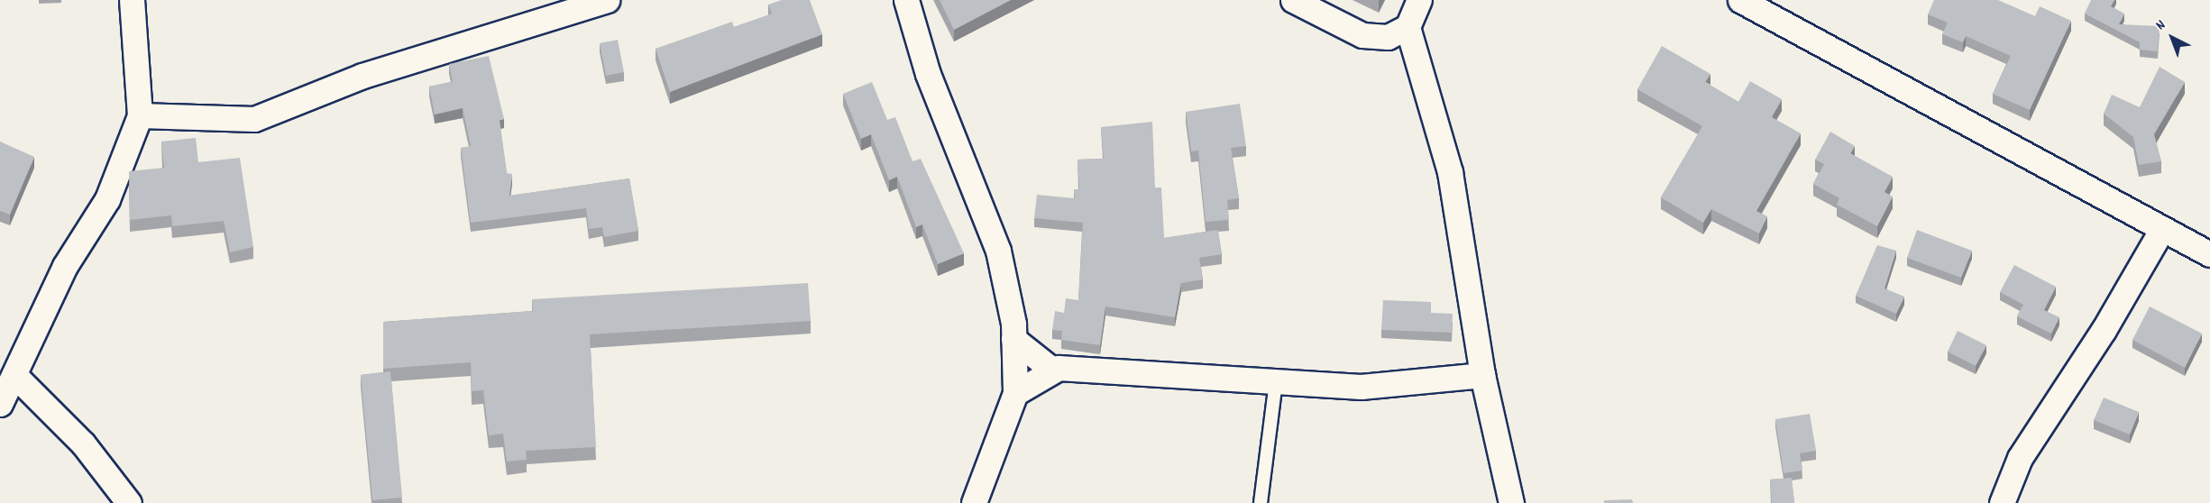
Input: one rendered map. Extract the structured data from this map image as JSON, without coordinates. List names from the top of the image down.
{
  "north": "top left"
}
